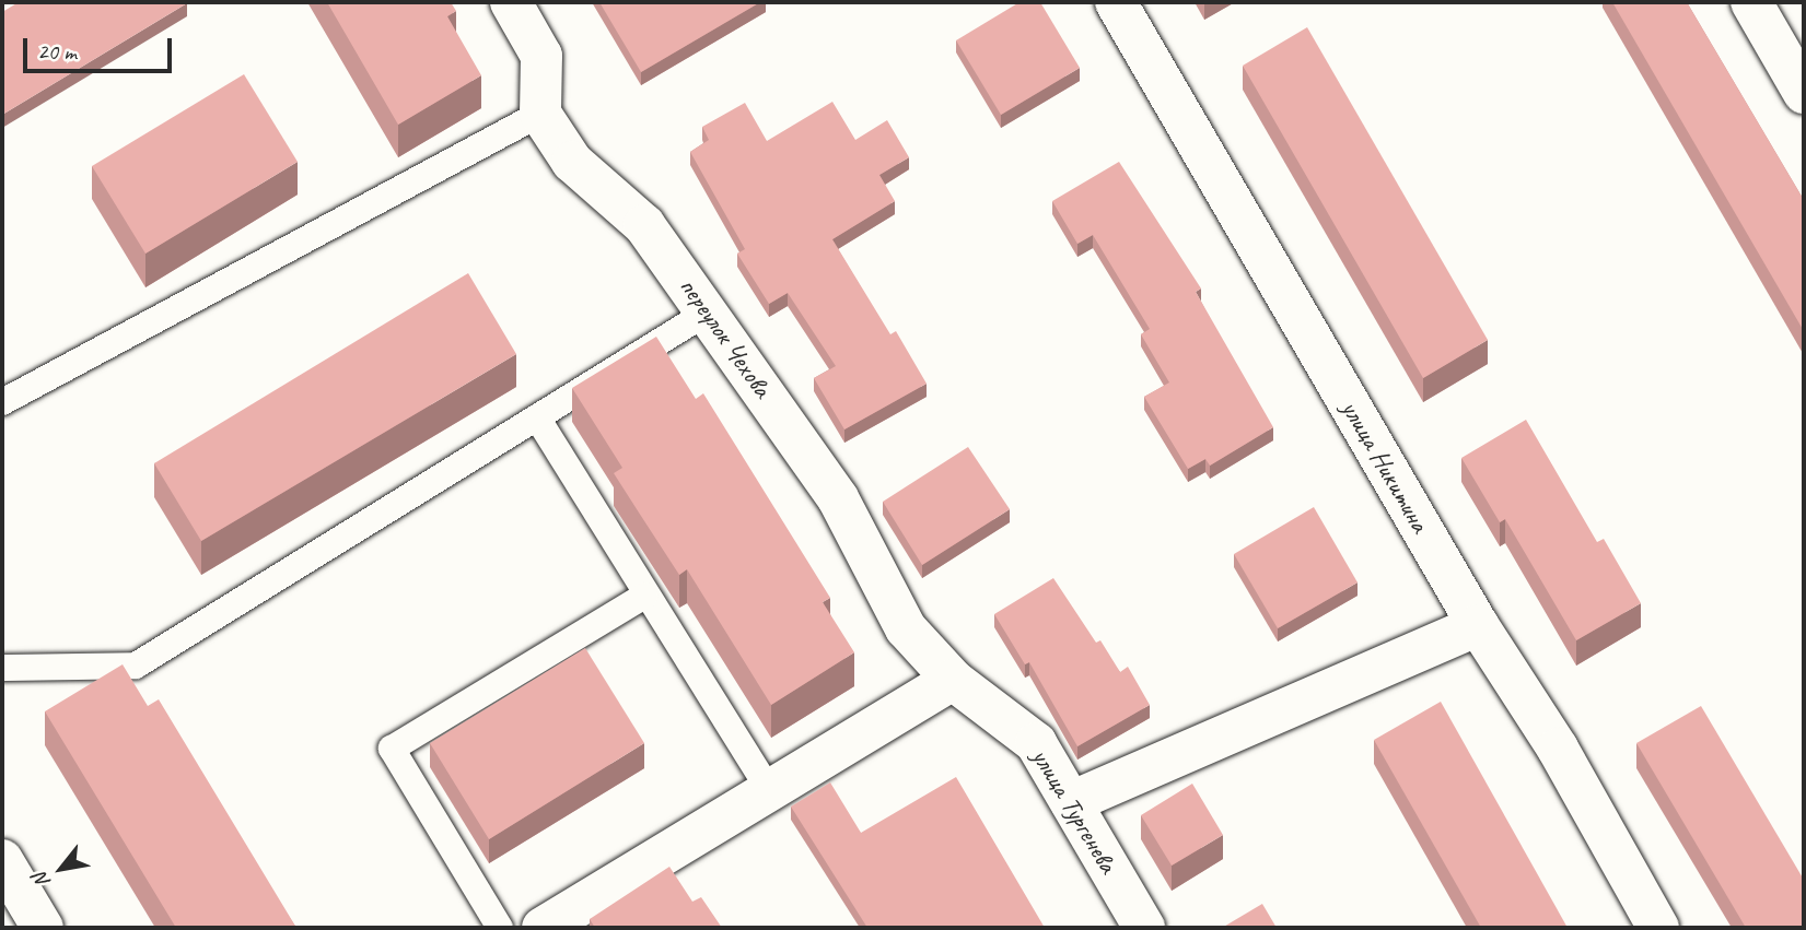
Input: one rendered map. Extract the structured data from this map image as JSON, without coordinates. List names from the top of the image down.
{
  "streets": {
    "street": ["переулок Чехова", "улица Никитина", "улица Тургенева"]
  },
  "crossings": [
    ["переулок Чехова", "улица Тургенева"]
  ],
  "scale_bar": "20 m",
  "north": "bottom left"
}
